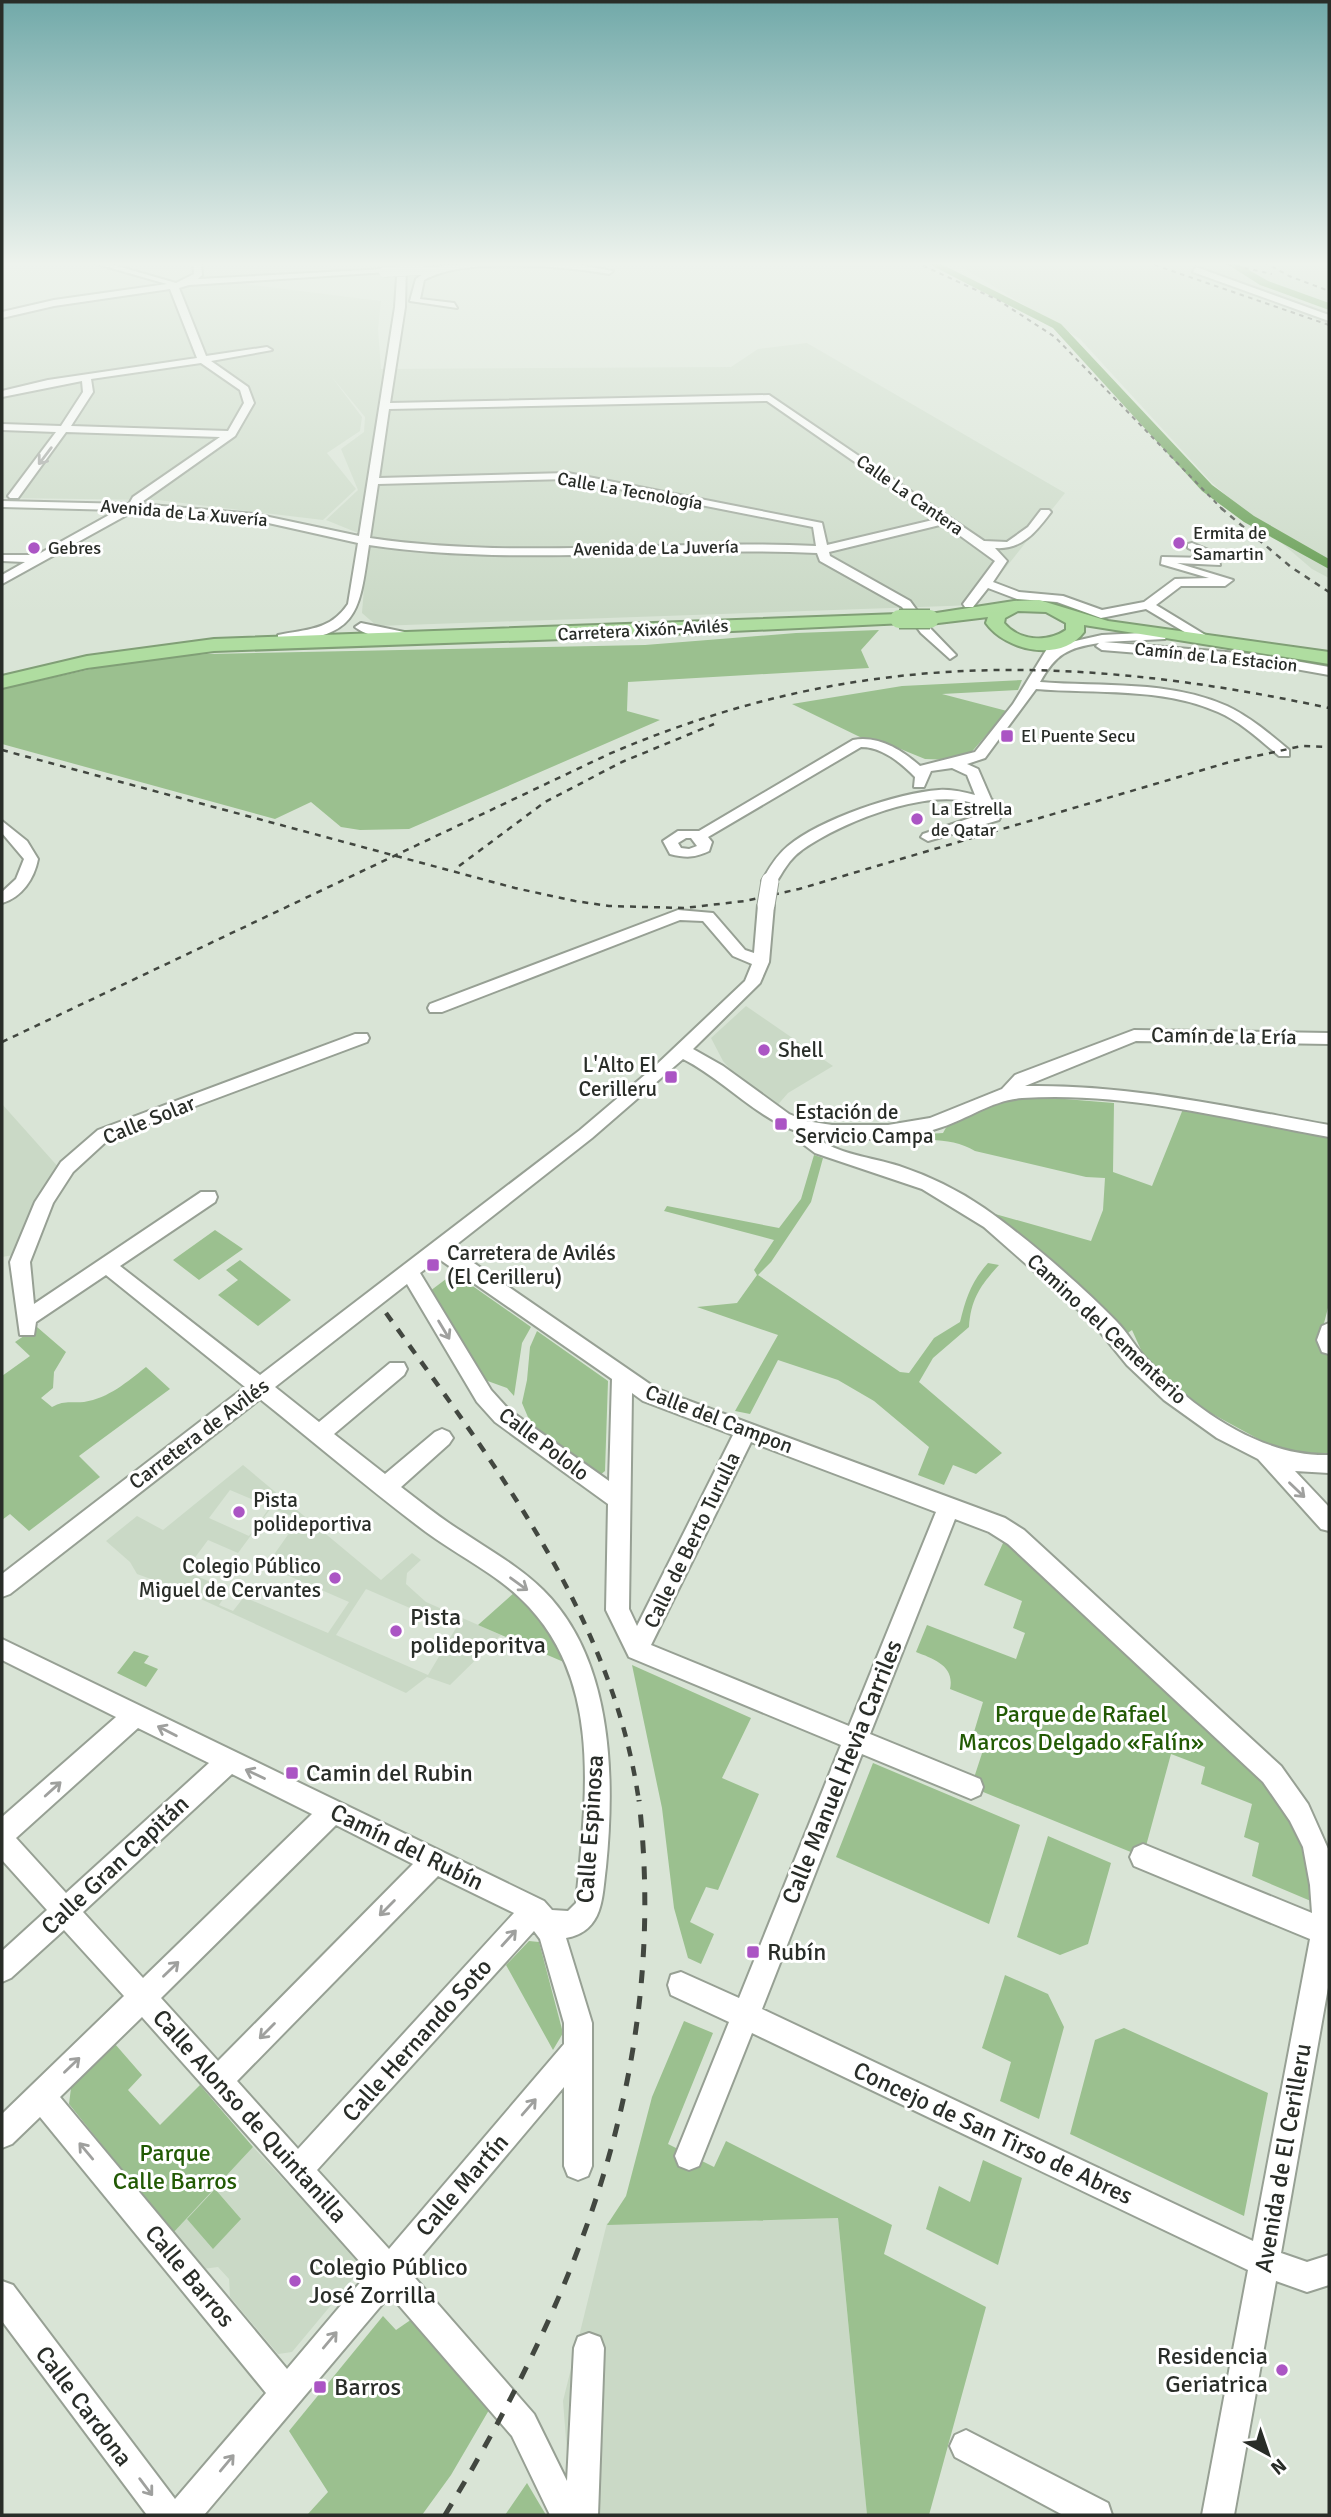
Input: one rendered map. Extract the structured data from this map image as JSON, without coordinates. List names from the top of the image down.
{
  "streets": {
    "highway": ["Carretera Xixón-Avilés"],
    "street": [
      "Calle La Tecnología",
      "Calle La Cantera",
      "Avenida de La Xuvería",
      "Avenida de La Juvería",
      "Camín de La Estacion",
      "Camín de la Ería",
      "Calle Solar",
      "Camino del Cementerio",
      "Calle del Campon",
      "Carretera de Avilés",
      "Calle Pololo",
      "Calle de Berto Turulla",
      "Calle Manuel Hevia Carriles",
      "Calle Espinosa",
      "Camín del Rubín",
      "Calle Gran Capitán",
      "Calle Hernando Soto",
      "Calle Alonso de Quintanilla",
      "Concejo de San Tirso de Abres",
      "Avenida de El Cerilleru",
      "Calle Martín",
      "Calle Barros",
      "Calle Cardona"
    ]
  },
  "crossings": [
    ["Calle La Tecnología", "Avenida de La Juvería"],
    ["Calle La Cantera", "Avenida de La Juvería"],
    ["Avenida de La Xuvería", "Avenida de La Juvería"],
    ["Calle Solar", "Calle Espinosa"],
    ["Calle del Campon", "Carretera de Avilés"],
    ["Calle del Campon", "Calle Pololo"],
    ["Calle del Campon", "Calle de Berto Turulla"],
    ["Calle del Campon", "Calle Manuel Hevia Carriles"],
    ["Calle del Campon", "Avenida de El Cerilleru"],
    ["Carretera de Avilés", "Calle Pololo"],
    ["Carretera de Avilés", "Calle Espinosa"],
    ["Calle Manuel Hevia Carriles", "Concejo de San Tirso de Abres"],
    ["Calle Manuel Hevia Carriles", "Avenida de El Cerilleru"],
    ["Calle Espinosa", "Camín del Rubín"],
    ["Calle Espinosa", "Calle Hernando Soto"],
    ["Camín del Rubín", "Calle Gran Capitán"],
    ["Camín del Rubín", "Calle Hernando Soto"],
    ["Calle Gran Capitán", "Calle Alonso de Quintanilla"],
    ["Calle Hernando Soto", "Calle Alonso de Quintanilla"],
    ["Calle Alonso de Quintanilla", "Calle Martín"],
    ["Concejo de San Tirso de Abres", "Avenida de El Cerilleru"],
    ["Calle Martín", "Calle Barros"]
  ],
  "one_way": [
    "Calle Pololo",
    "Camín del Rubín",
    "Calle Martín",
    "Calle Barros",
    "Calle Cardona"
  ],
  "parks": ["Parque de Rafael Marcos Delgado «Falín»", "Parque Calle Barros"],
  "places": {
    "other": [
      "Ermita de Samartin",
      "Gebres",
      "La Estrella de Qatar",
      "Shell",
      "Pista polideportiva",
      "Colegio Público Miguel de Cervantes",
      "Pista polideporitva",
      "Colegio Público José Zorrilla",
      "Residencia Geriatrica"
    ],
    "transit": [
      "El Puente Secu",
      "L'Alto El Cerilleru",
      "Estación de Servicio Campa",
      "Carretera de Avilés (El Cerilleru)",
      "Camin del Rubin",
      "Rubín",
      "Barros"
    ]
  },
  "north": "bottom right"
}
